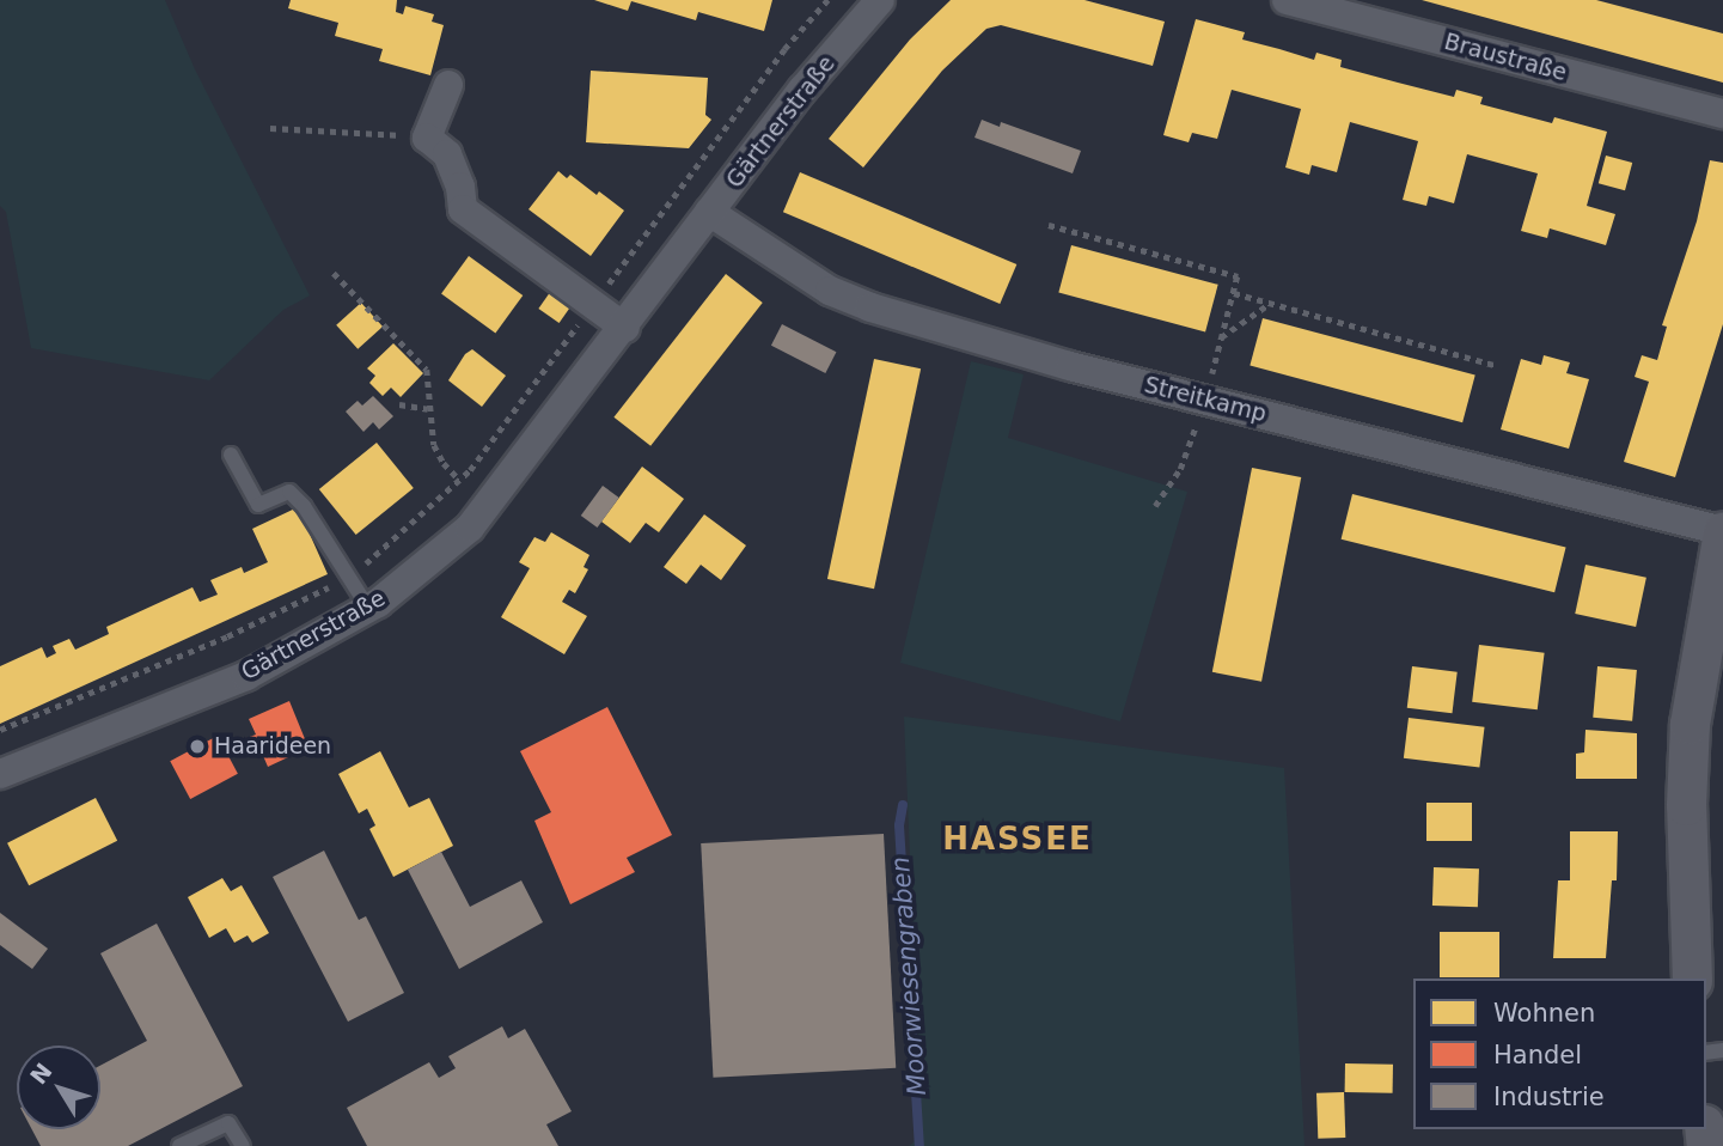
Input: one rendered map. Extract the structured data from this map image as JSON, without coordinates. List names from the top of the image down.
{
  "streets": {
    "street": ["Braustraße", "Gärtnerstraße", "Streitkamp"]
  },
  "crossings": [
    ["Gärtnerstraße", "Streitkamp"]
  ],
  "districts": ["HASSEE"],
  "water": ["Moorwiesengraben"],
  "places": ["Haarideen"],
  "legend": ["Wohnen", "Handel", "Industrie"],
  "north": "top left"
}
